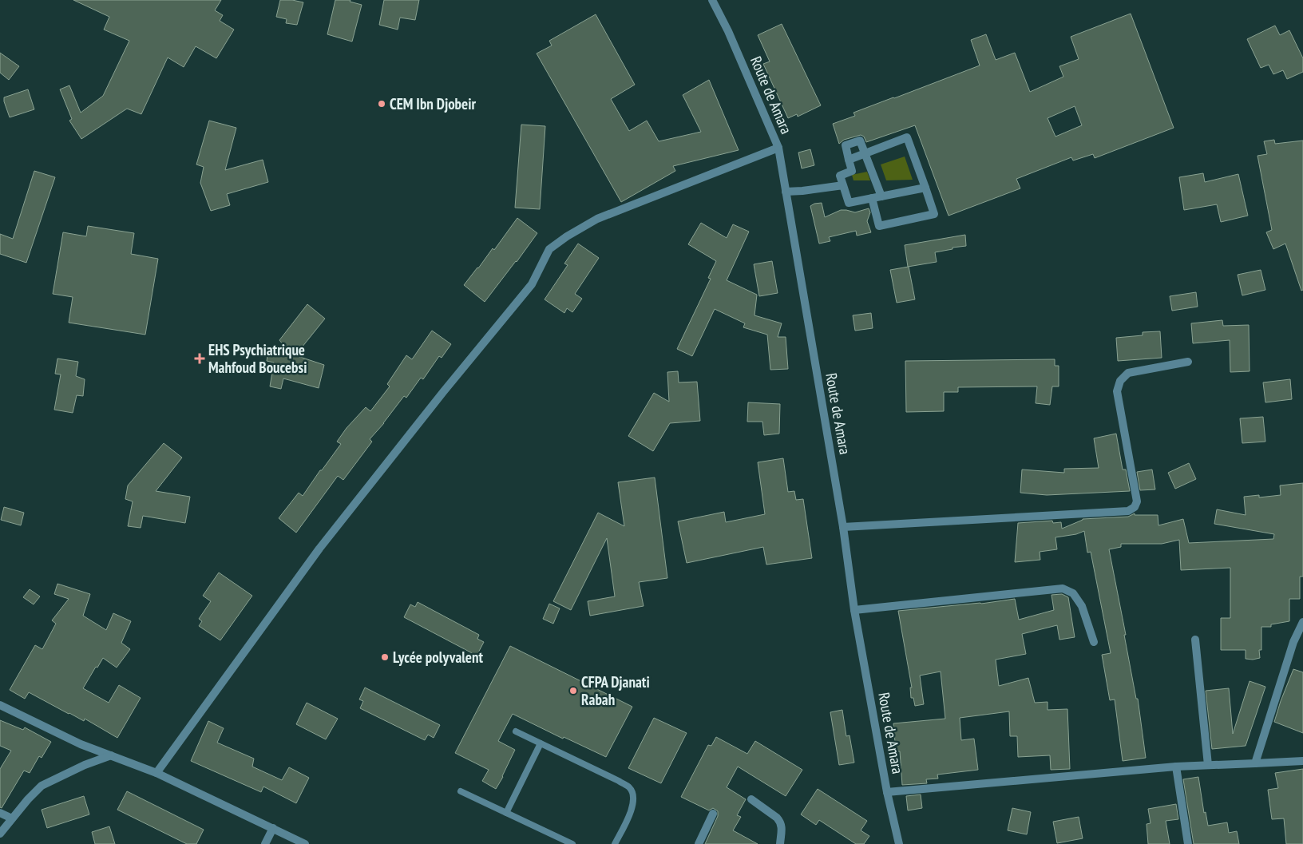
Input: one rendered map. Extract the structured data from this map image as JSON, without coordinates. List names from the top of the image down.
{
  "streets": {
    "street": ["Route de Amara"]
  },
  "places": {
    "other": ["CEM Ibn Djobeir", "Lycée polyvalent", "CFPA Djanati Rabah"],
    "health": ["EHS Psychiatrique Mahfoud Boucebsi"]
  }
}
